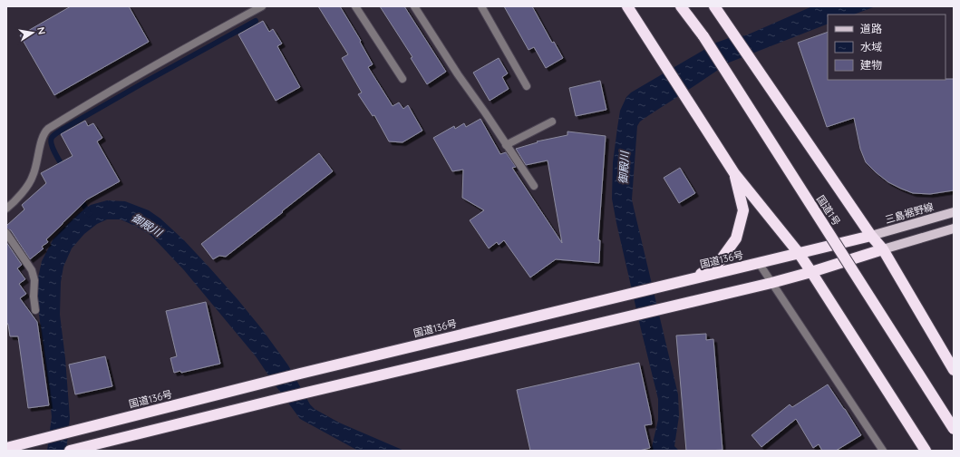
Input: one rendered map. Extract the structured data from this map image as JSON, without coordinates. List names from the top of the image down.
{
  "streets": {
    "highway": ["国道1号", "国道136号"],
    "main road": ["三島裾野線"]
  },
  "crossings": [
    ["三島裾野線", "国道136号"]
  ],
  "water": ["御殿川"],
  "legend": ["道路", "水域", "建物"],
  "north": "right"
}
